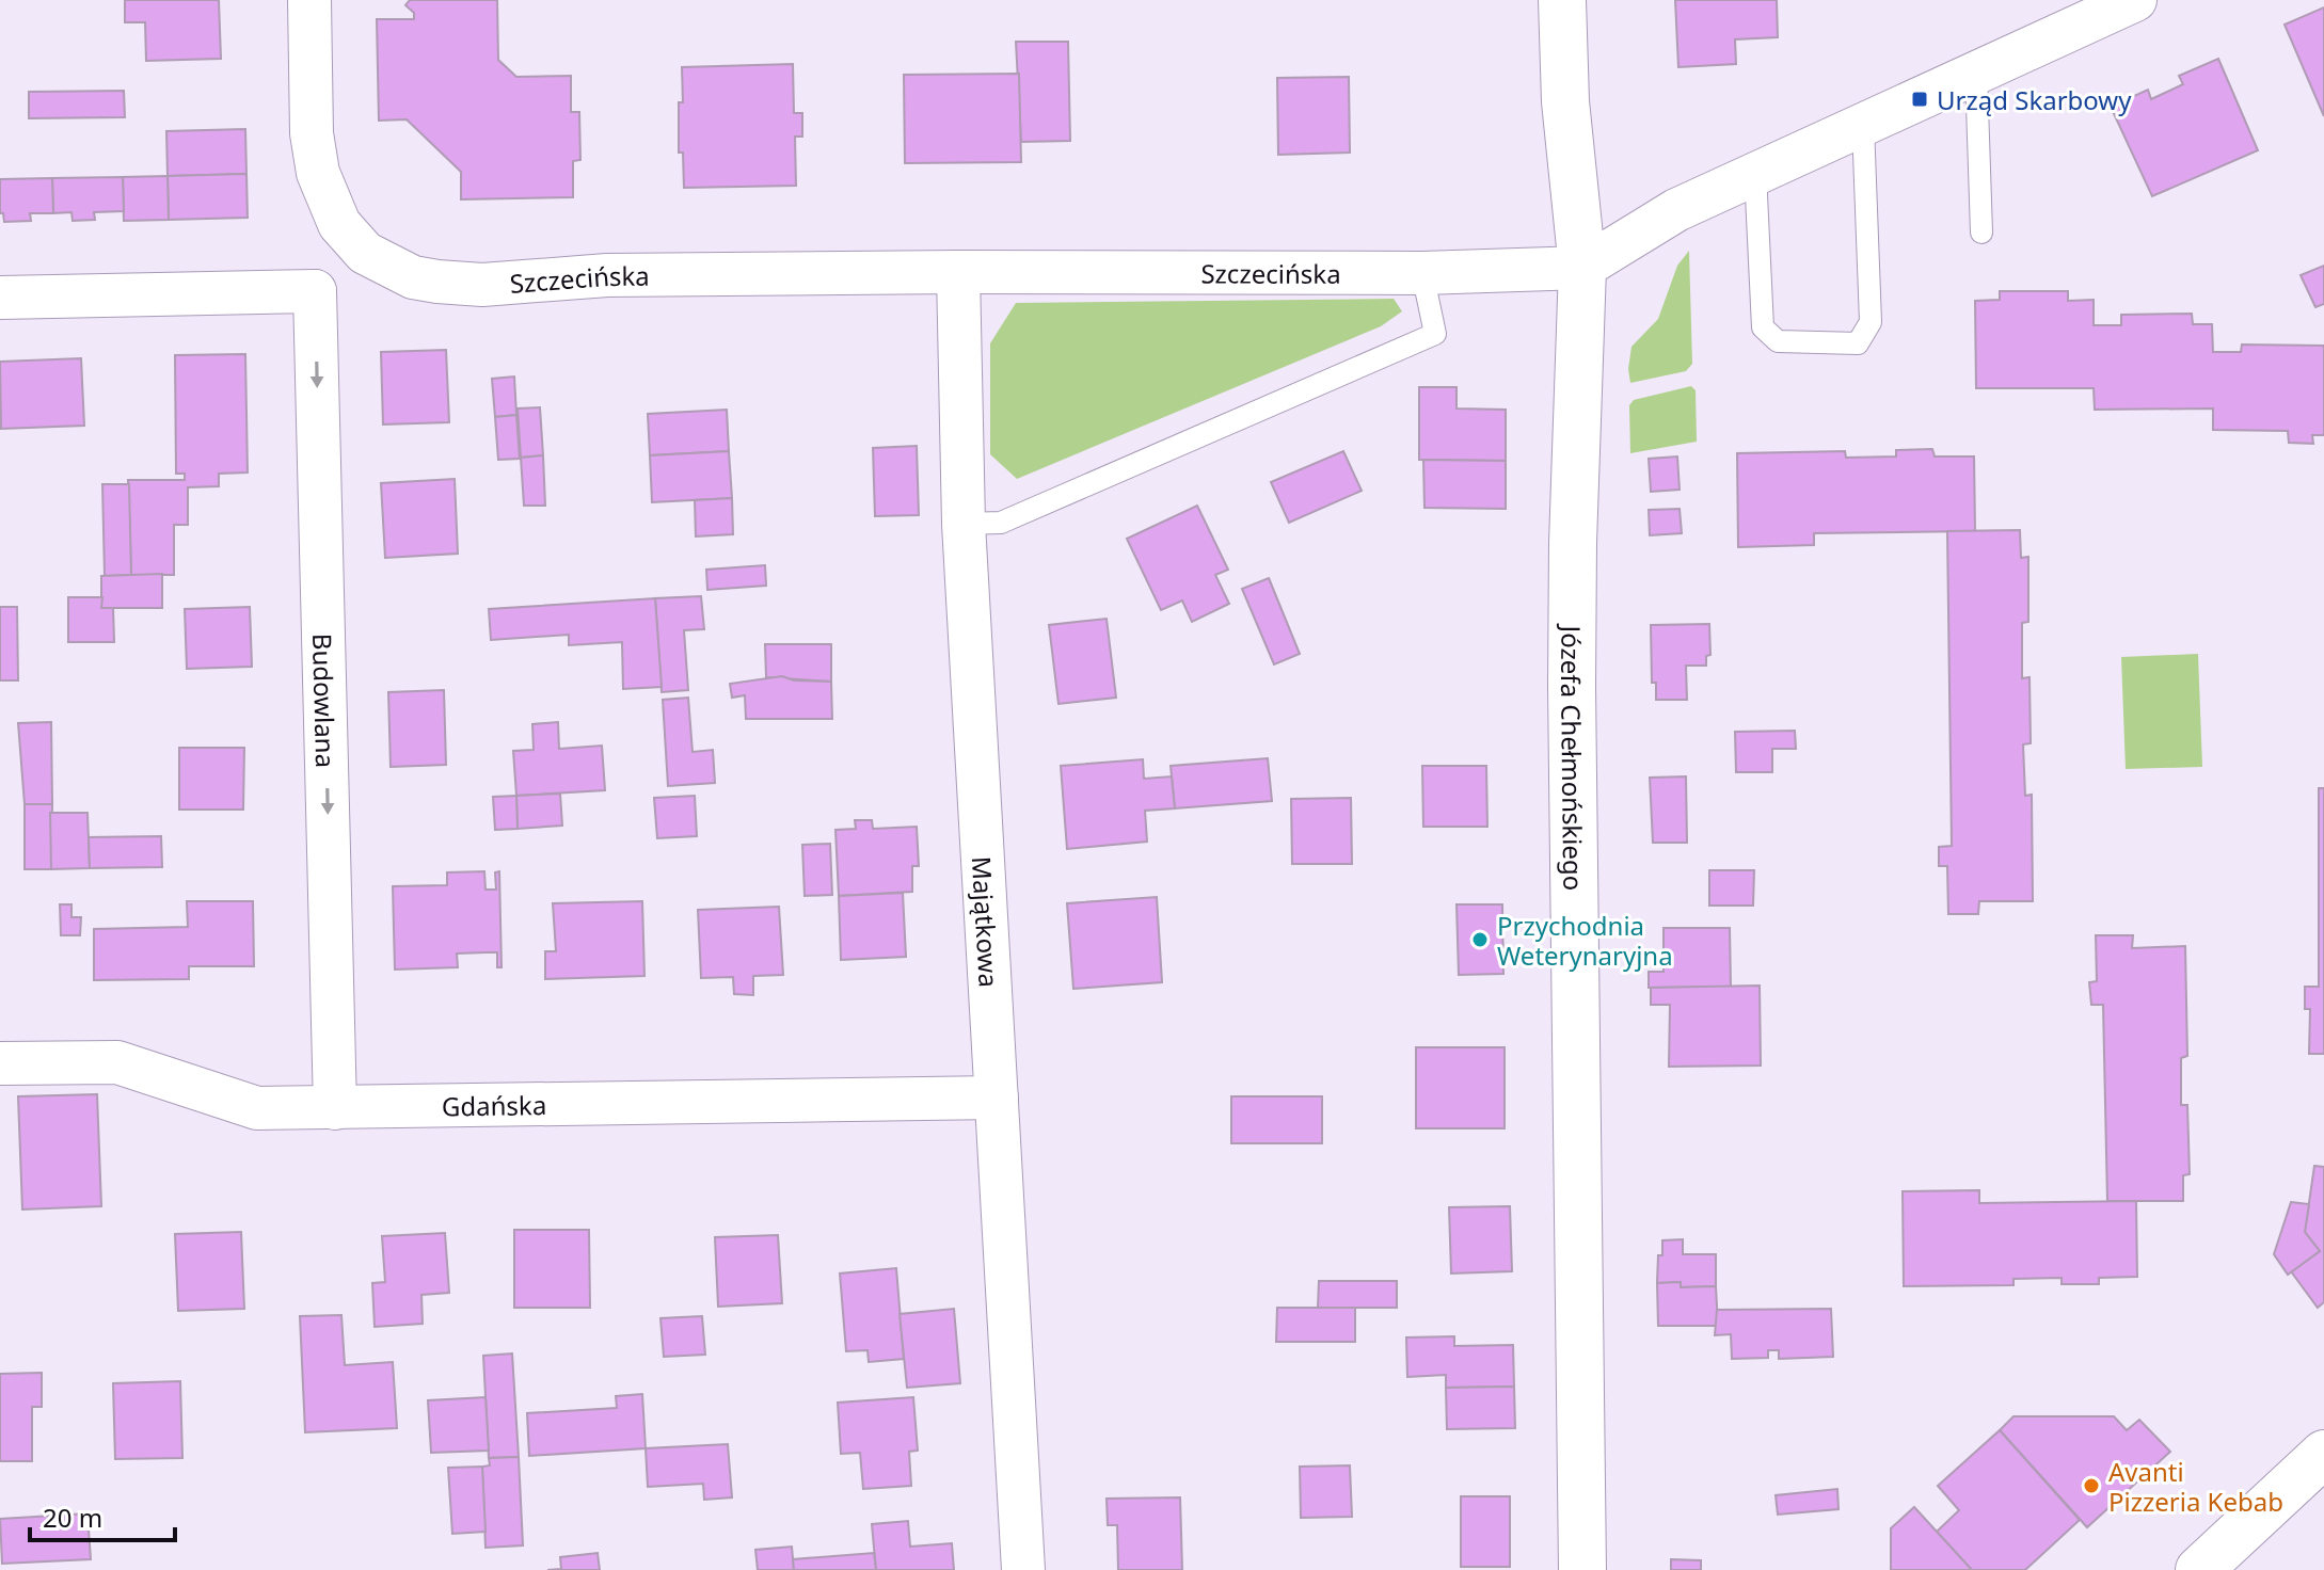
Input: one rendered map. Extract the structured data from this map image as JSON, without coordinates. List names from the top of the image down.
{
  "streets": {
    "street": [
      "Szczecińska",
      "Budowlana",
      "Józefa Chełmońskiego",
      "Majątkowa",
      "Gdańska"
    ]
  },
  "crossings": [
    ["Szczecińska", "Józefa Chełmońskiego"],
    ["Szczecińska", "Majątkowa"],
    ["Budowlana", "Gdańska"],
    ["Majątkowa", "Gdańska"]
  ],
  "one_way": ["Budowlana"],
  "places": {
    "transit": ["Urząd Skarbowy"],
    "other": ["Przychodnia Weterynaryjna", "Avanti Pizzeria Kebab"]
  },
  "scale_bar": "20 m"
}
